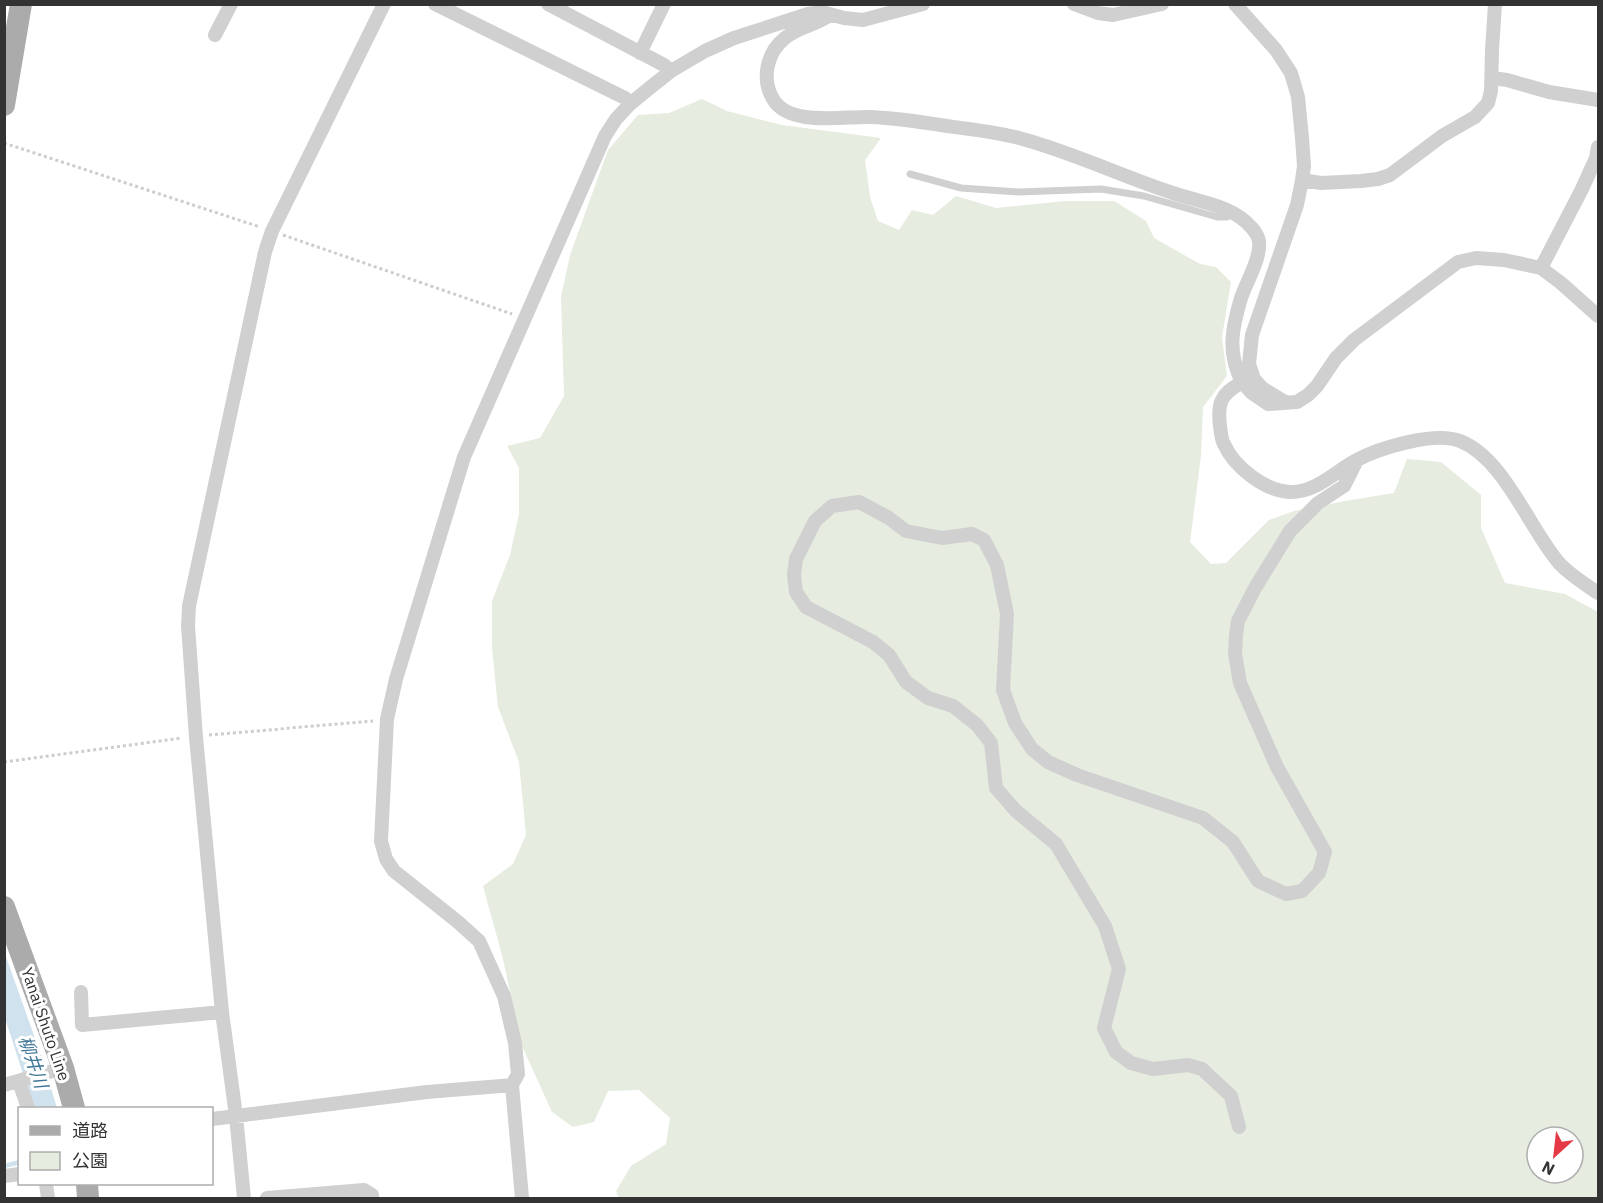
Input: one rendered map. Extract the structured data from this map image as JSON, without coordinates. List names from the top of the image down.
{
  "streets": {
    "main road": ["Yanai Shuto Line"]
  },
  "water": ["柳井川"],
  "legend": ["道路", "公園"],
  "north": "bottom left"
}
